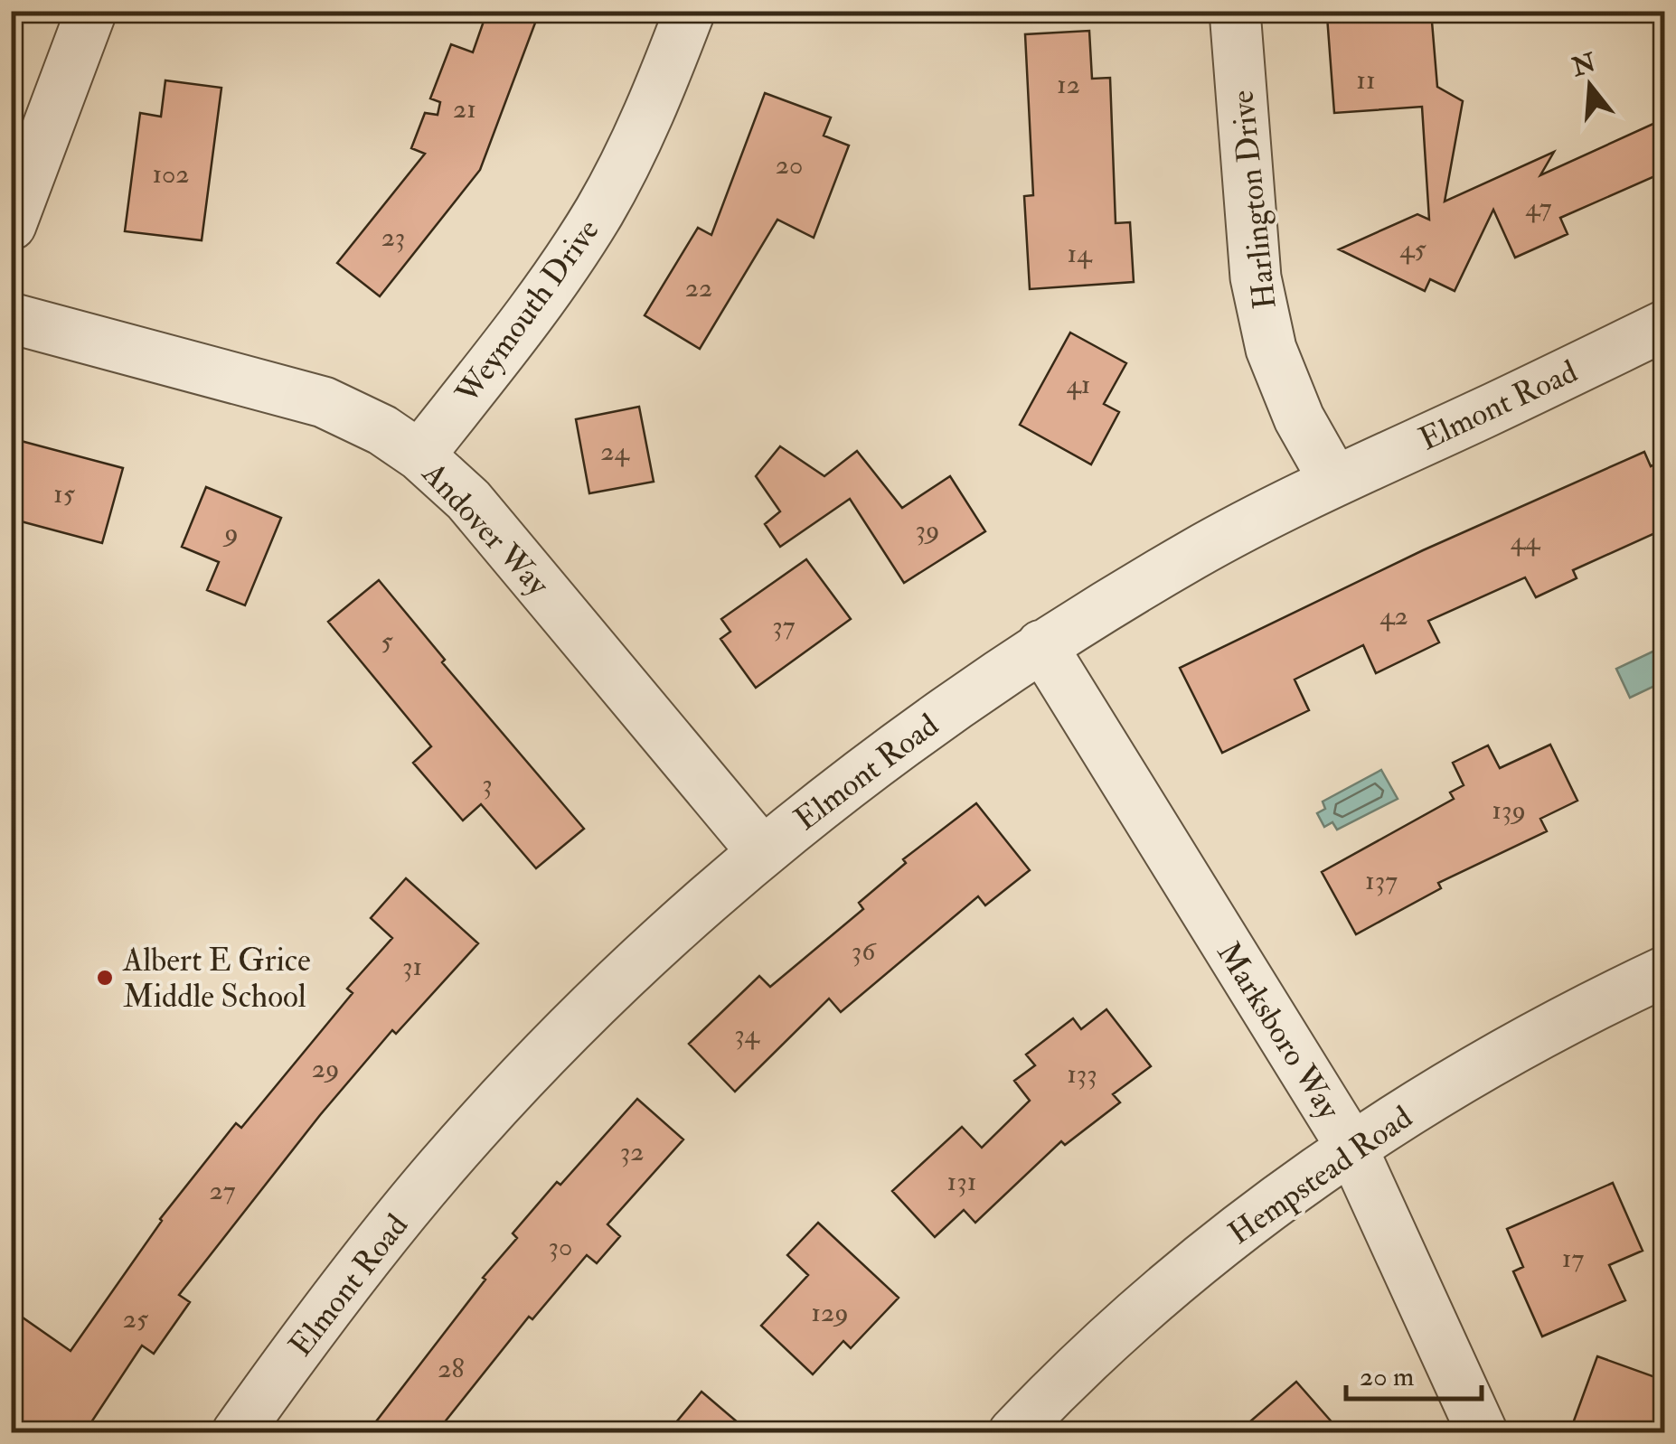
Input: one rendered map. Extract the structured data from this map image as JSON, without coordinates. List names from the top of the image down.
{
  "streets": {
    "street": [
      "Harlington Drive",
      "Weymouth Drive",
      "Elmont Road",
      "Andover Way",
      "Marksboro Way",
      "Hempstead Road"
    ]
  },
  "crossings": [
    ["Harlington Drive", "Elmont Road"],
    ["Weymouth Drive", "Andover Way"],
    ["Elmont Road", "Andover Way"],
    ["Elmont Road", "Marksboro Way"],
    ["Marksboro Way", "Hempstead Road"]
  ],
  "places": ["Albert E Grice Middle School"],
  "house_numbers": [
    "11",
    "12",
    "21",
    "20",
    "102",
    "47",
    "23",
    "45",
    "14",
    "22",
    "41",
    "24",
    "15",
    "39",
    "9",
    "44",
    "42",
    "37",
    "5",
    "3",
    "139",
    "137",
    "36",
    "31",
    "34",
    "29",
    "133",
    "32",
    "131",
    "27",
    "30",
    "17",
    "129",
    "25",
    "28"
  ],
  "scale_bar": "20 m",
  "north": "top"
}
